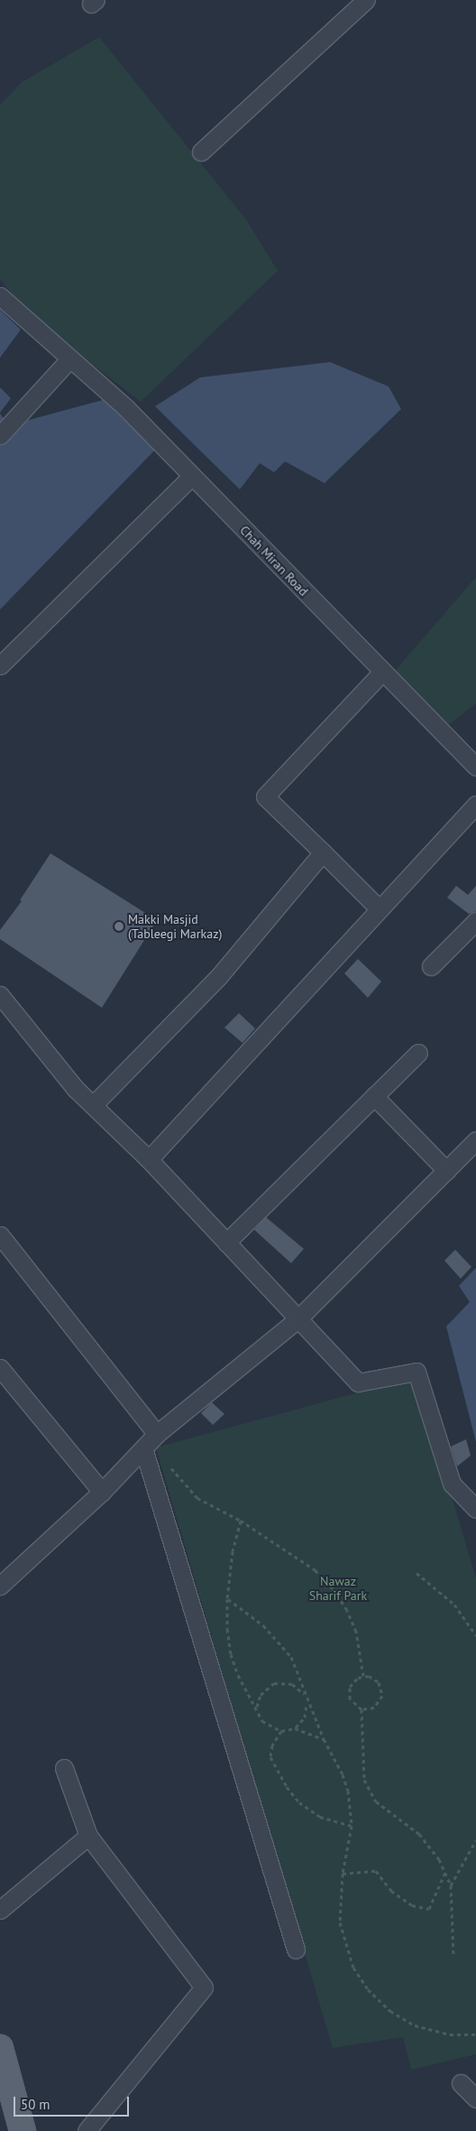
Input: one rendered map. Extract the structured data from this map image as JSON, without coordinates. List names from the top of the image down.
{
  "streets": {
    "street": ["Chah Miran Road"]
  },
  "parks": ["Nawaz Sharif Park"],
  "places": ["Makki Masjid (Tableegi Markaz)"],
  "scale_bar": "50 m"
}
